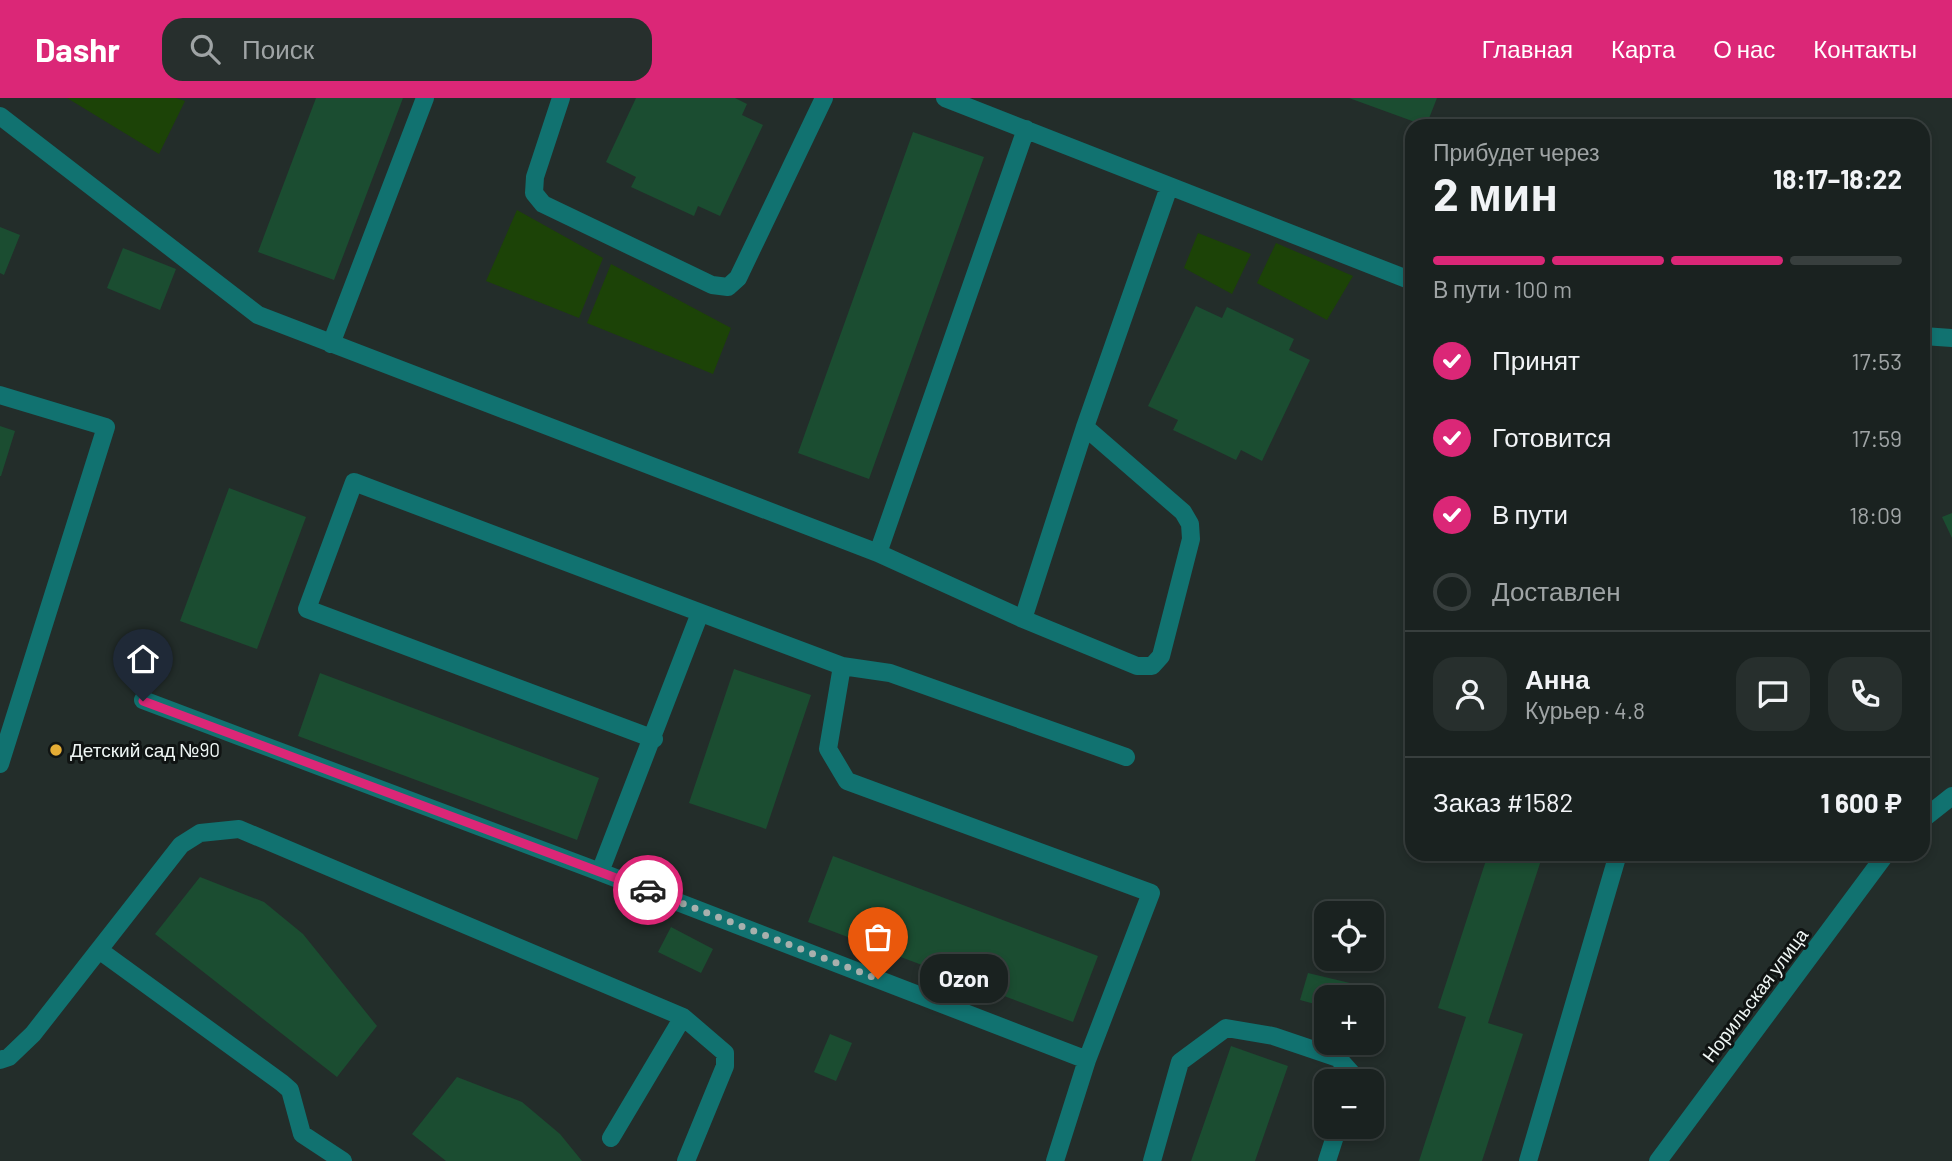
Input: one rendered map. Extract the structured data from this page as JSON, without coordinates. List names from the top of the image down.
{
  "streets": {
    "street": ["Норильская улица"]
  },
  "places": ["Детский сад №90", "Ozon"],
  "page": {
    "header": "Dashr",
    "search": "Поиск",
    "nav": [
      "Главная",
      "Карта",
      "О нас",
      "Контакты"
    ],
    "heading": ["2 мин", "Прибудет через", "18:17–18:22"],
    "panel": [
      "Анна",
      "Курьер · 4.8",
      "Заказ #1582",
      "1 600 ₽"
    ],
    "bar": "В пути · 100 m",
    "list": [
      ["Принят", "17:53"],
      ["Готовится", "17:59"],
      ["В пути", "18:09"],
      "Доставлен"
    ],
    "map_buttons": ["+", "−"],
    "bubble": "Ozon"
  }
}
